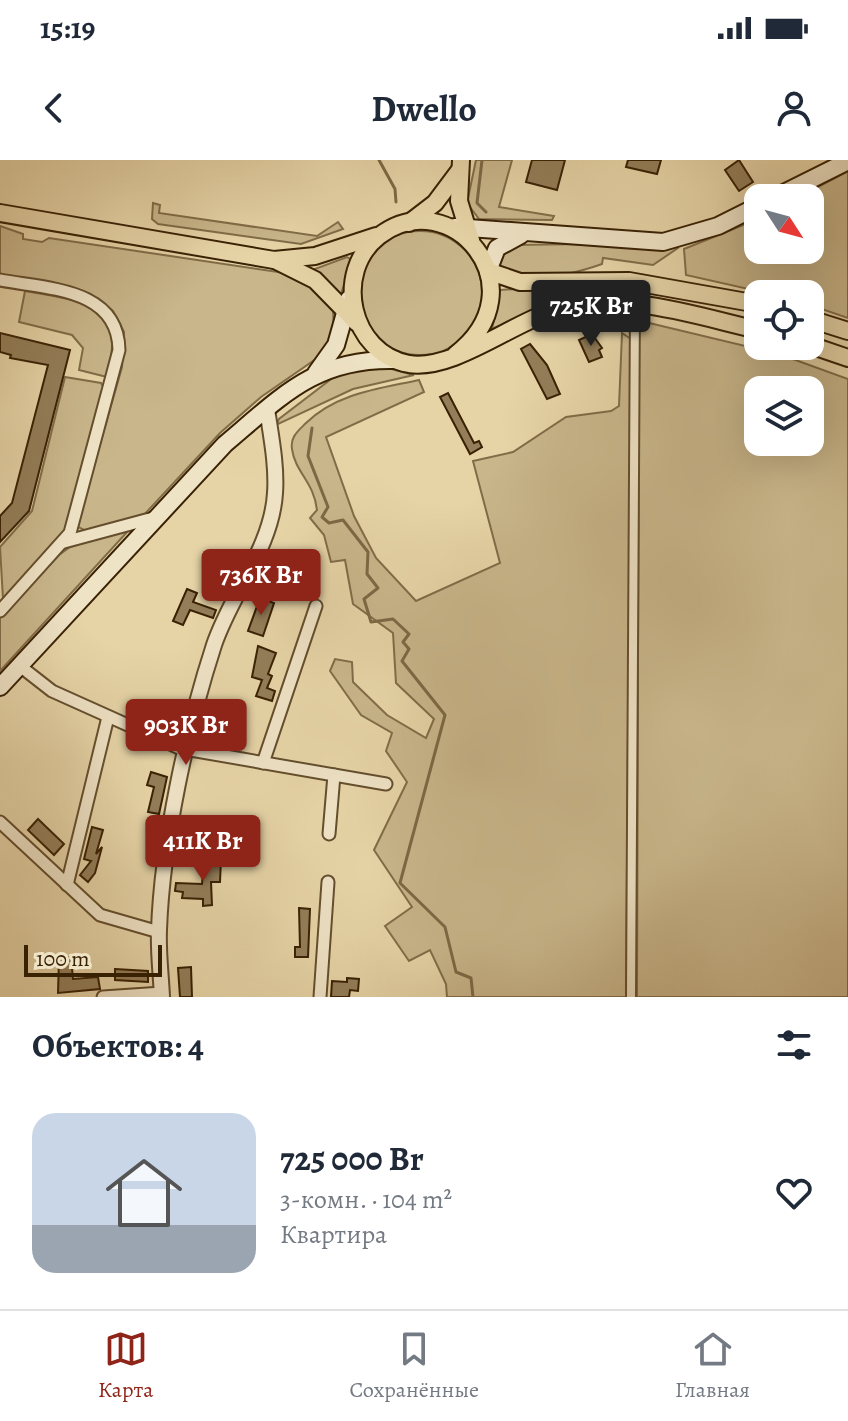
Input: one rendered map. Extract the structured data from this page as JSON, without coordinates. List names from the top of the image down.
{
  "scale_bar": "100 m",
  "north": "bottom right",
  "page": {
    "status": "15:19",
    "header": "Dwello",
    "price": [
      "725K Br",
      "736K Br",
      "903K Br",
      "411K Br"
    ],
    "scale": "100 m",
    "heading": "Объектов: 4",
    "list": [
      {
        "name": "725 000 Br",
        "note": "3-комн. · 104 m² · Квартира"
      }
    ],
    "tabs": ["Карта", "Сохранённые", "Главная"]
  }
}
